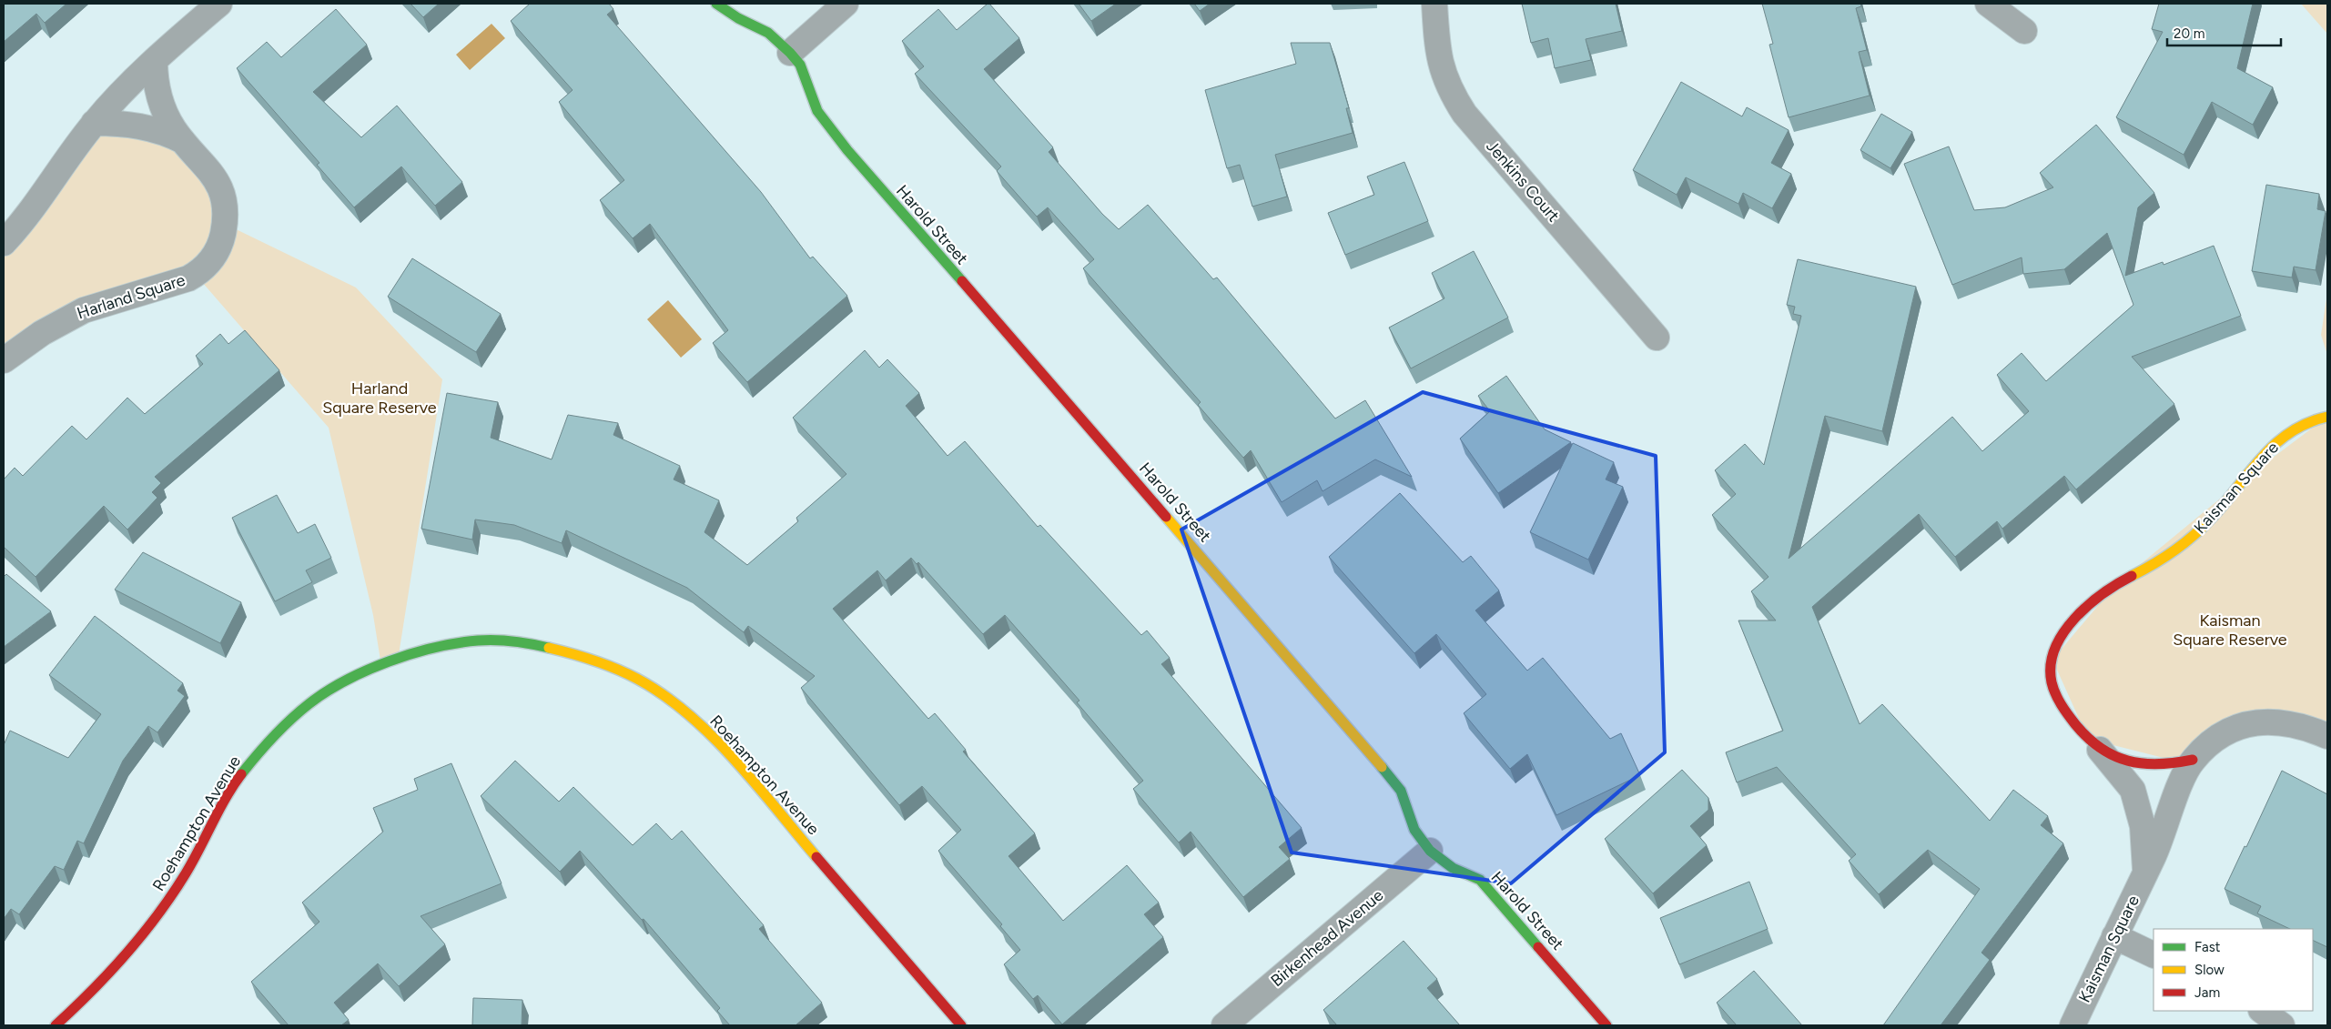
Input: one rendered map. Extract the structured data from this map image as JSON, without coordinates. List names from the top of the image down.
{
  "streets": {
    "street": [
      "Jenkins Court",
      "Harold Street",
      "Harland Square",
      "Kaisman Square",
      "Roehampton Avenue",
      "Birkenhead Avenue"
    ]
  },
  "crossings": [
    ["Harold Street", "Birkenhead Avenue"]
  ],
  "parks": ["Harland Square Reserve", "Kaisman Square Reserve"],
  "legend": ["Fast", "Slow", "Jam"],
  "scale_bar": "20 m"
}
